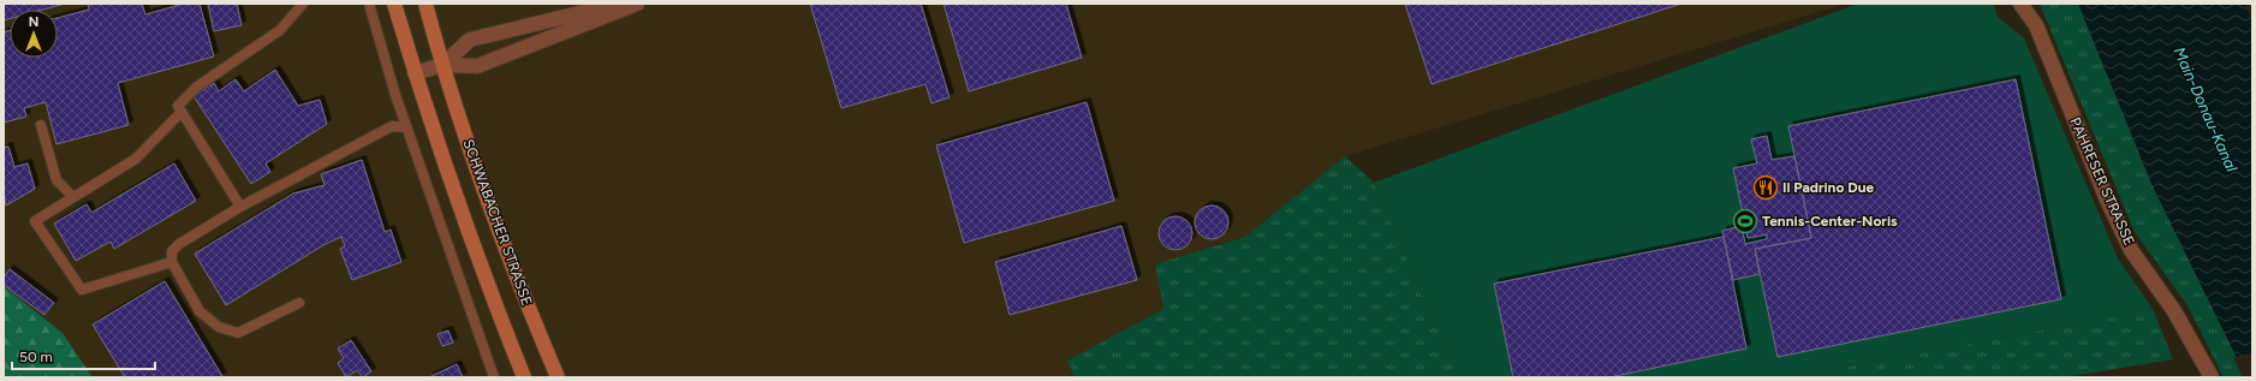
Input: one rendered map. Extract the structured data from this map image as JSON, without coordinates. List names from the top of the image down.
{
  "streets": {
    "main road": ["SCHWABACHER STRASSE"],
    "street": ["PAHRESER STRASSE"]
  },
  "water": ["Main-Donau-Kanal"],
  "places": {
    "restaurant": ["Il Padrino Due"],
    "sports": ["Tennis-Center-Noris"]
  },
  "scale_bar": "50 m",
  "north": "top"
}
